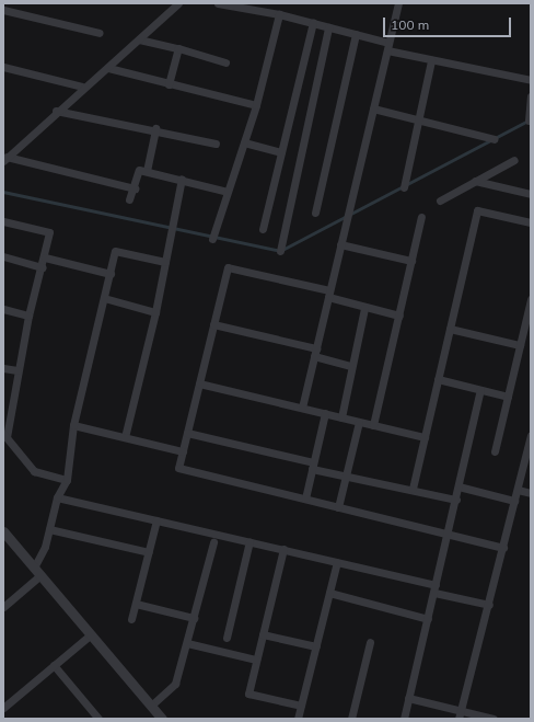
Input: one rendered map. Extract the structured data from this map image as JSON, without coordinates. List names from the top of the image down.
{
  "scale_bar": "100 m"
}
